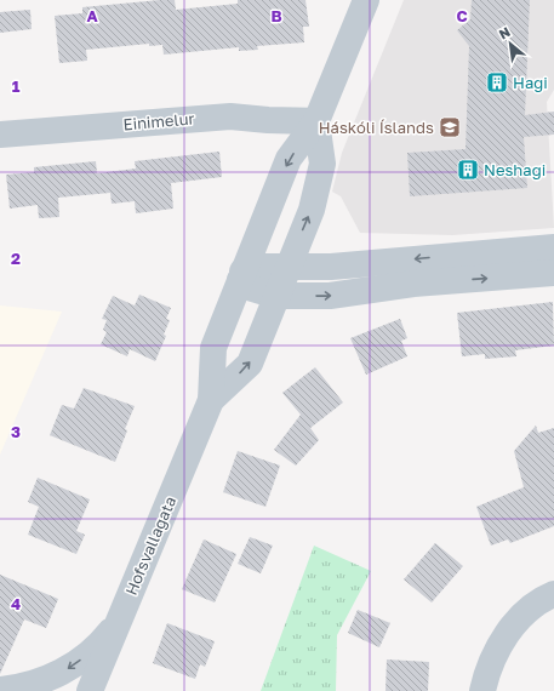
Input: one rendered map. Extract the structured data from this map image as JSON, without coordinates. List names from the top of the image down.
{
  "streets": {
    "street": ["Einimelur", "Hofsvallagata"]
  },
  "crossings": [
    ["Einimelur", "Hofsvallagata"]
  ],
  "places": {
    "building": ["Hagi", "Neshagi"],
    "school or university": ["Háskóli Íslands"]
  },
  "north": "top left",
  "grid": {
    "columns": ["A", "B", "C"],
    "rows": [
      "1",
      "2",
      "3",
      "4"
    ]
  }
}
